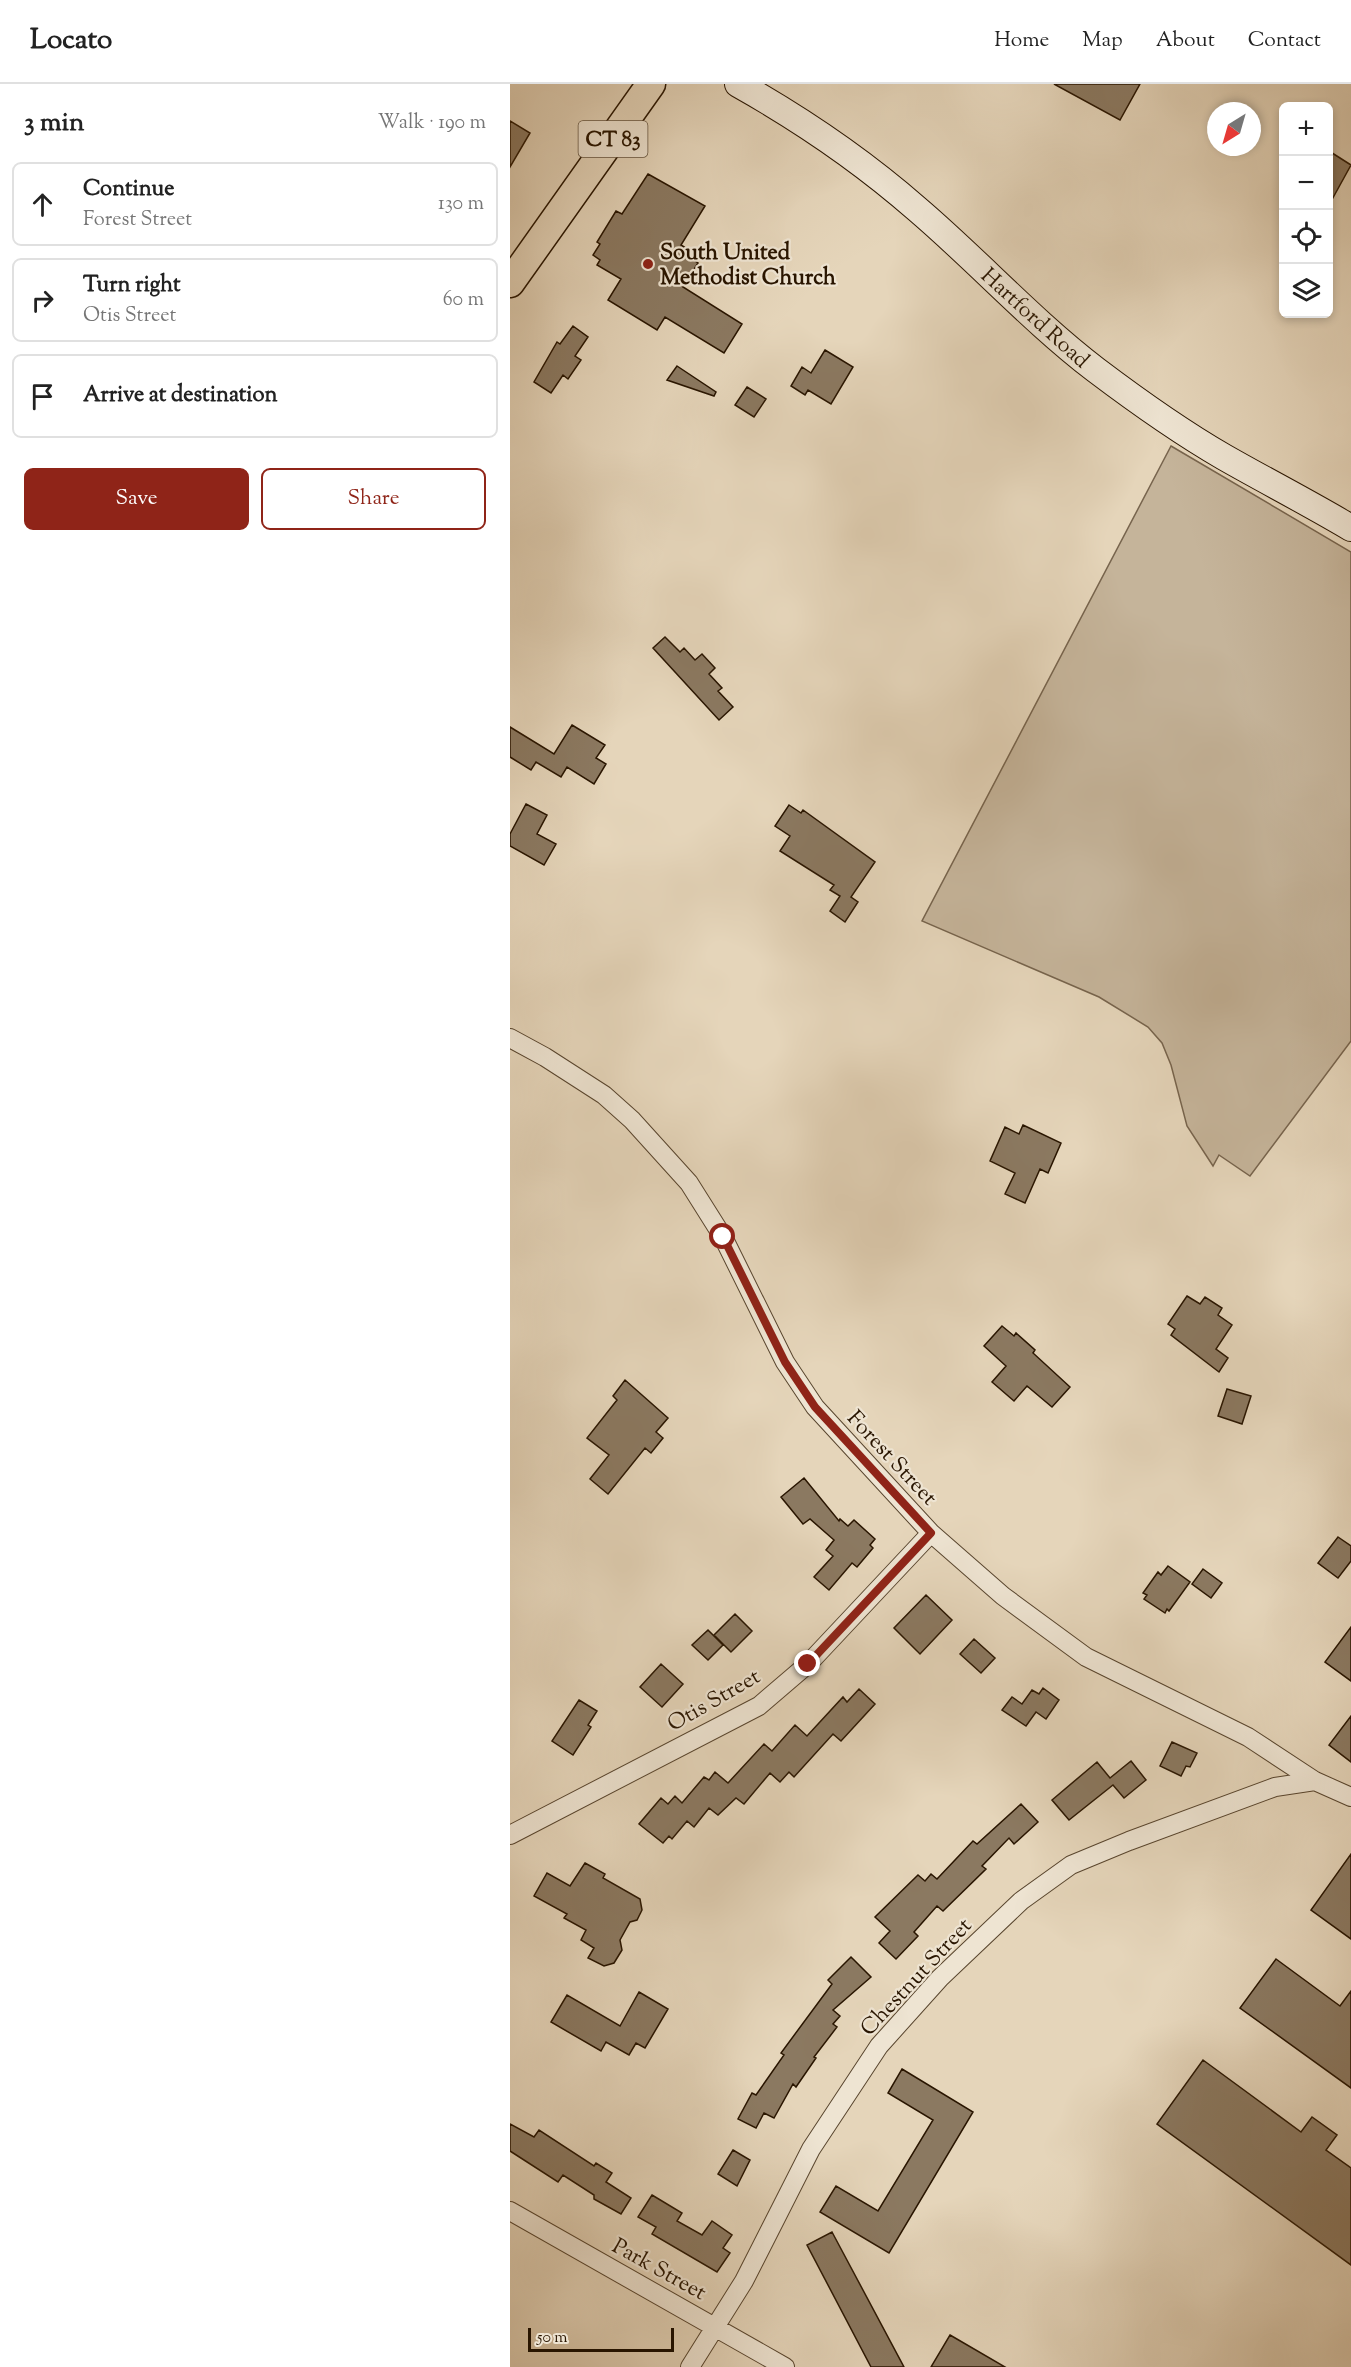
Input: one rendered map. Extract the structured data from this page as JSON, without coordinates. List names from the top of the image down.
{
  "streets": {
    "main road": ["CT 83", "Hartford Road"],
    "street": [
      "Forest Street",
      "Otis Street",
      "Chestnut Street",
      "Park Street"
    ]
  },
  "crossings": [
    ["Forest Street", "Otis Street"],
    ["Forest Street", "Chestnut Street"],
    ["Chestnut Street", "Park Street"]
  ],
  "places": ["South United Methodist Church"],
  "scale_bar": "50 m",
  "north": "bottom left",
  "page": {
    "header": "Locato",
    "nav": [
      "Home",
      "Map",
      "About",
      "Contact"
    ],
    "heading": ["3 min", "Walk · 190 m"],
    "map_buttons": ["+", "−"],
    "list": [
      ["Continue", "Forest Street", "130 m"],
      ["Turn right", "Otis Street", "60 m"],
      "Arrive at destination"
    ],
    "buttons": ["Save", "Share"],
    "scale": "50 m"
  }
}
